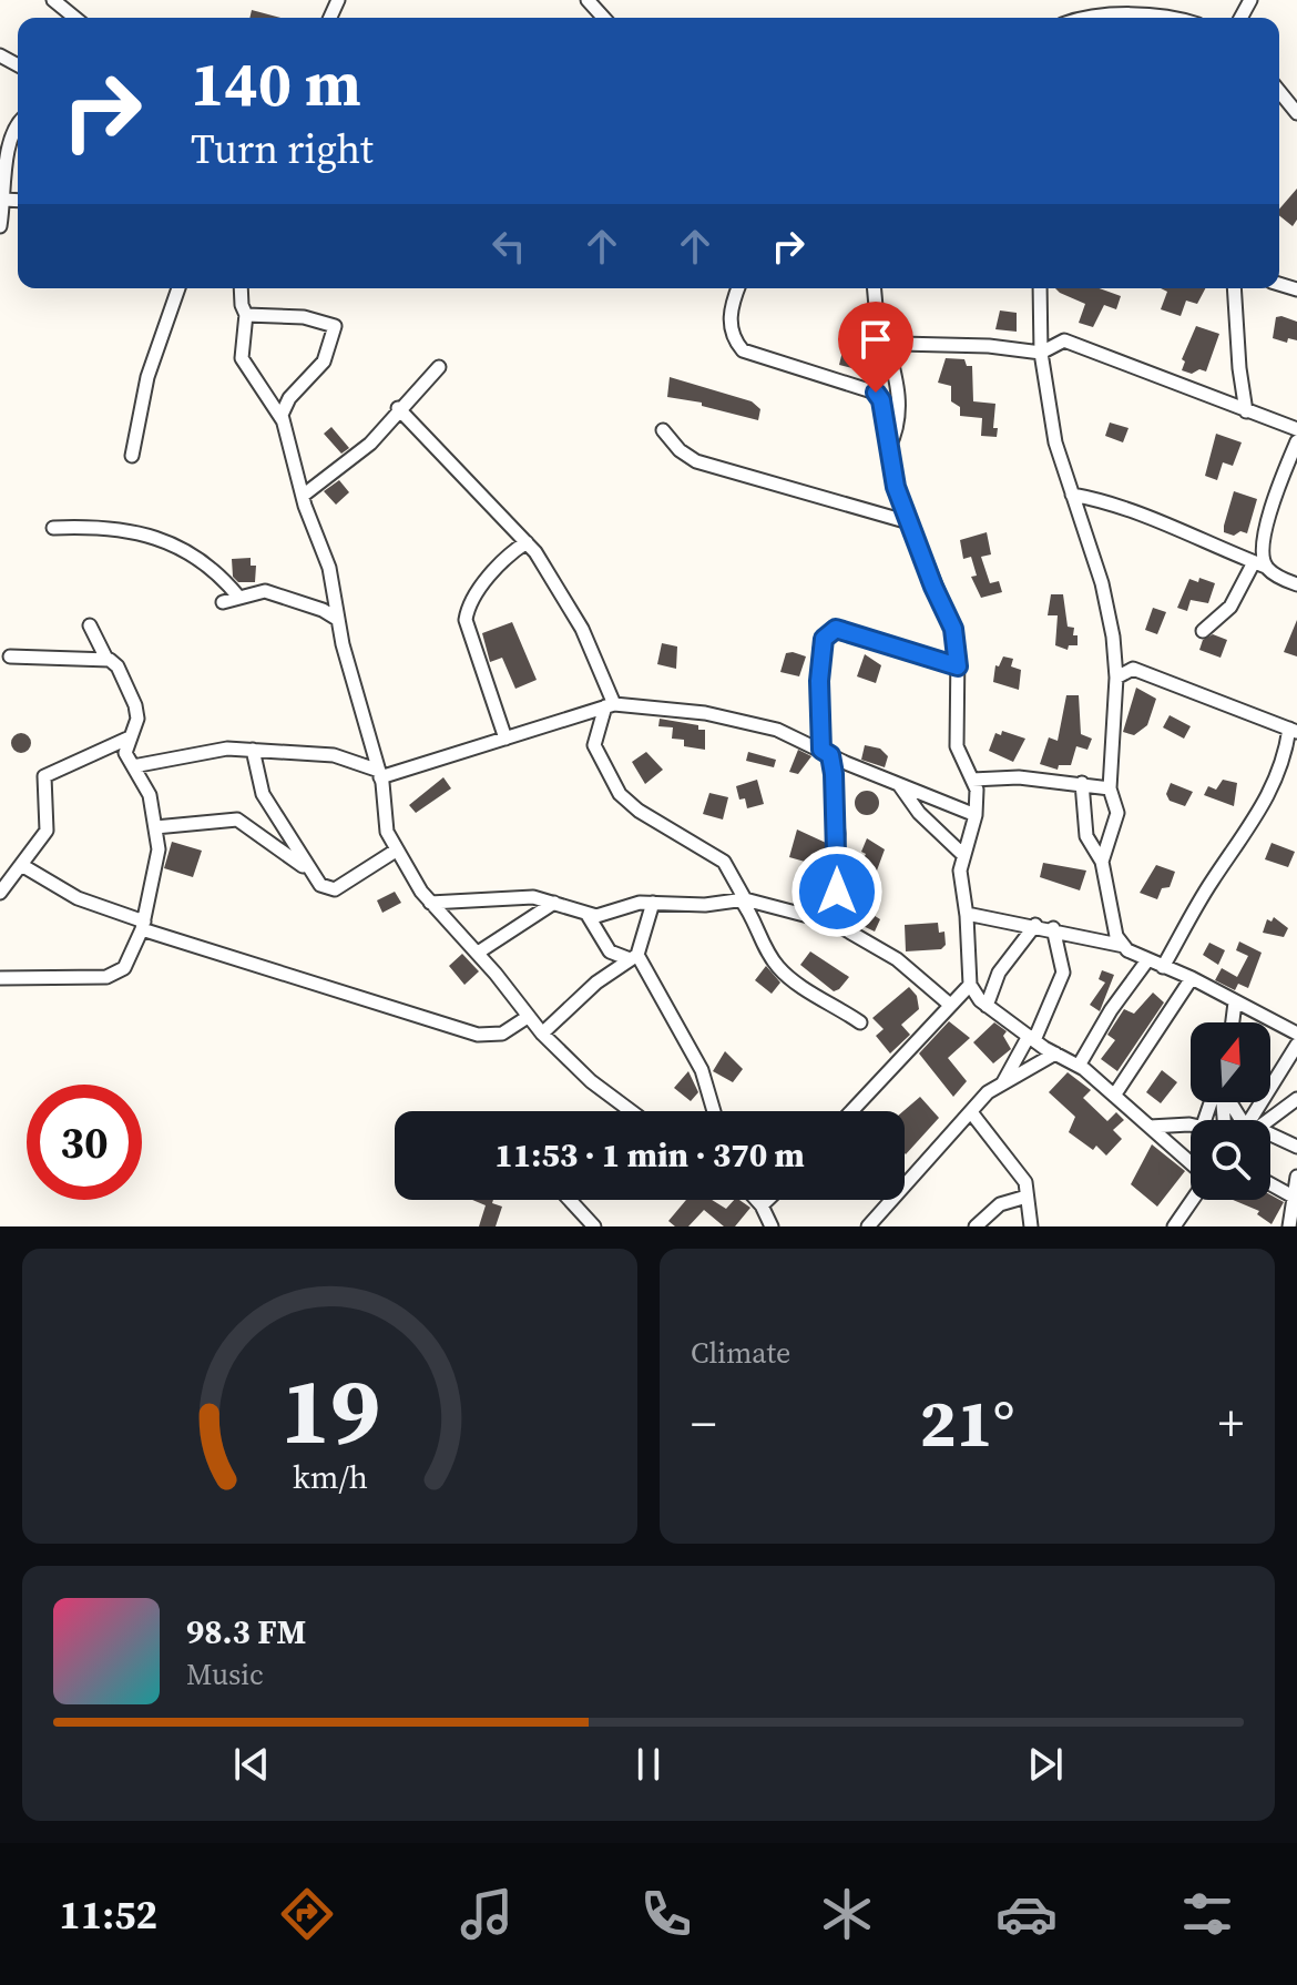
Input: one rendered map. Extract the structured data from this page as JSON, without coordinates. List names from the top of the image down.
{
  "north": "top",
  "page": {
    "turn": ["140 m", "Turn right"],
    "limit": "30",
    "trip": "11:53 · 1 min · 370 m",
    "tile": "Climate",
    "heat": ["−", "21°", "+"],
    "song": ["98.3 FM", "Music"],
    "tabs": "11:52",
    "gauge": ["19", "km/h"]
  }
}
